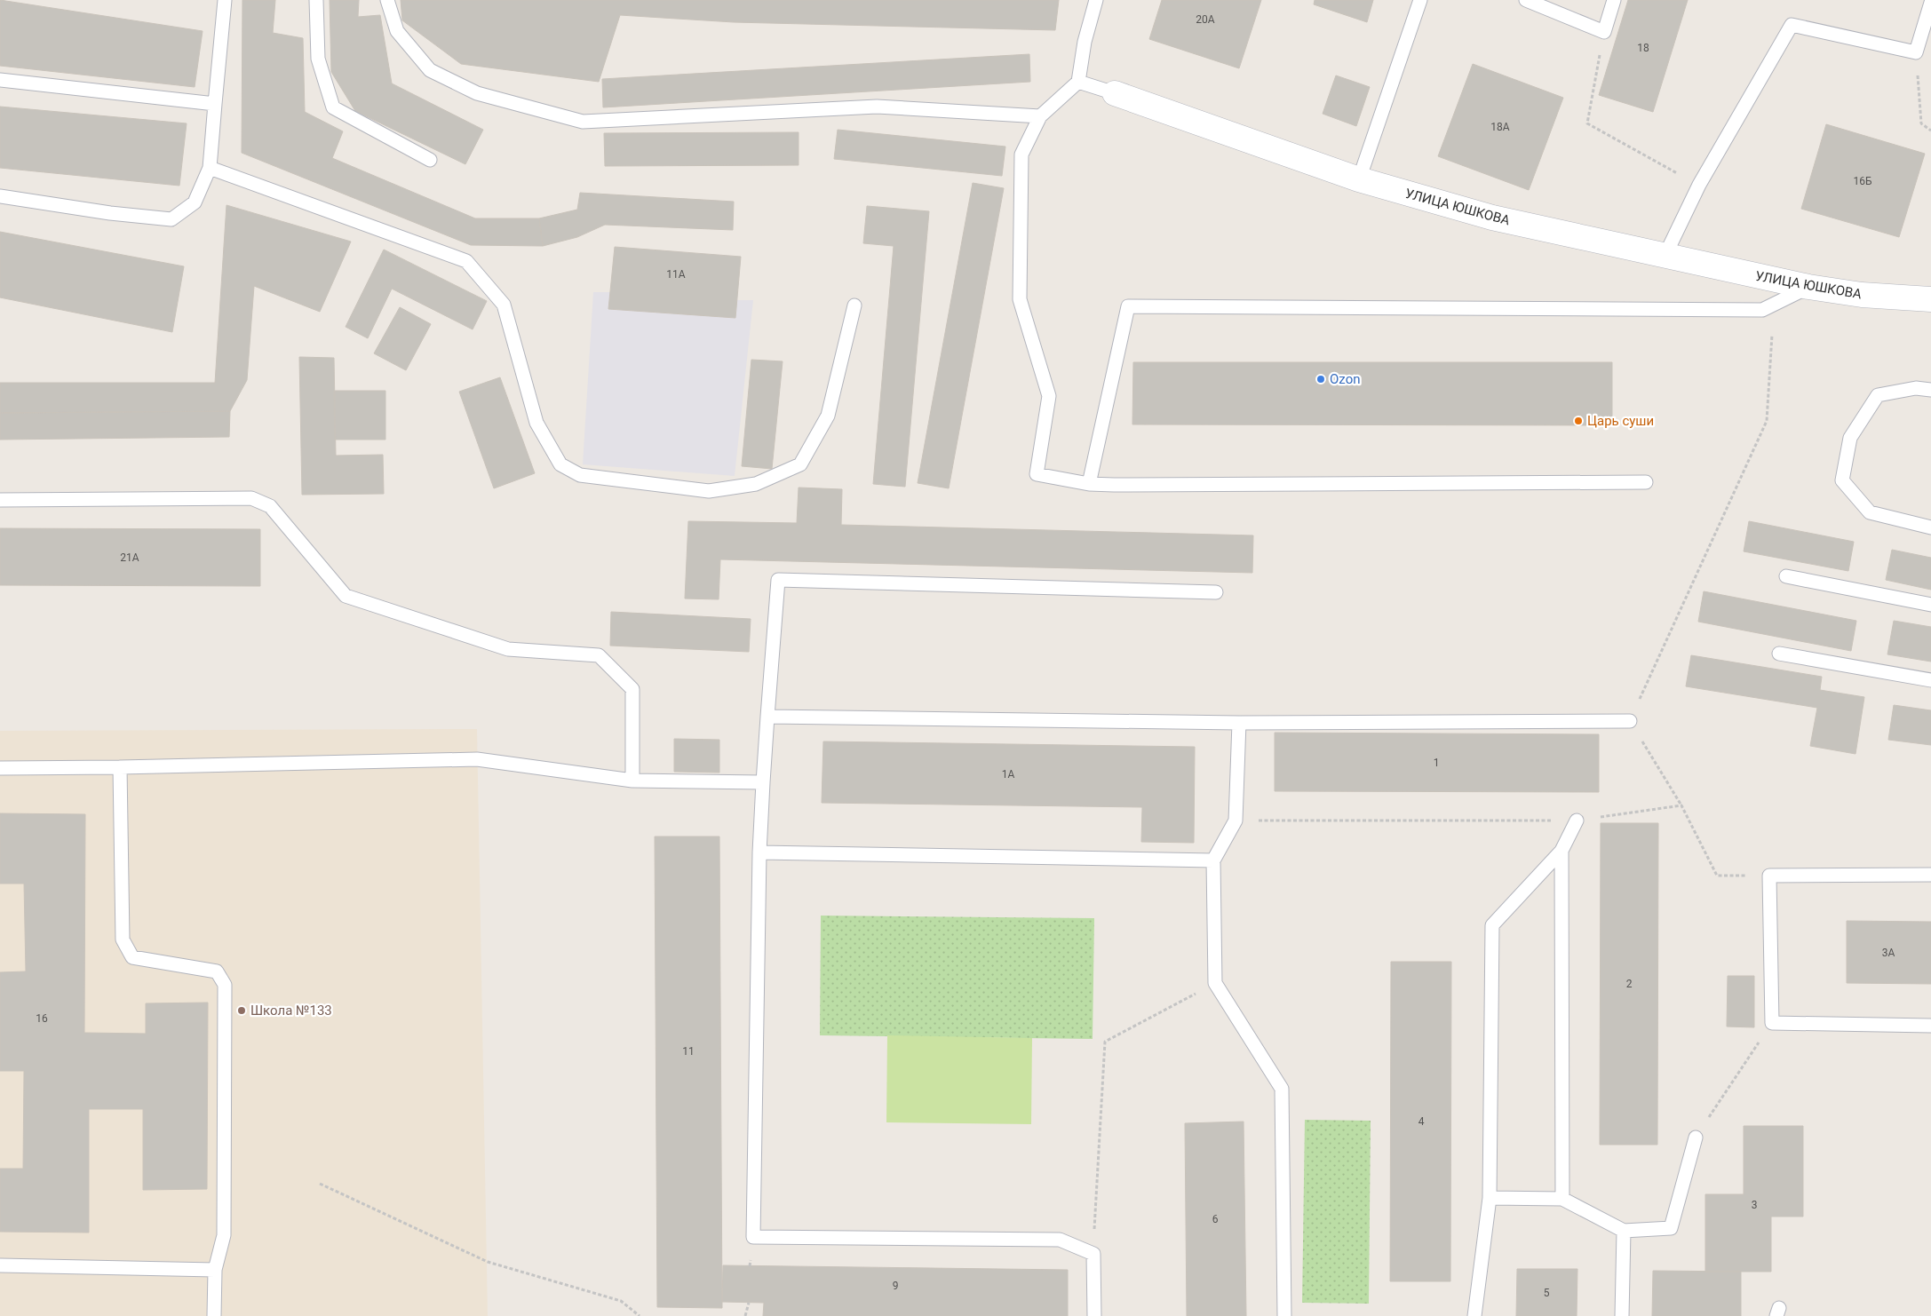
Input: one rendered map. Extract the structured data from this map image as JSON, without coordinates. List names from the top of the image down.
{
  "streets": {
    "street": ["УЛИЦА ЮШКОВА"]
  },
  "places": ["Ozon", "Царь суши", "Школа №133"],
  "house_numbers": [
    "20А",
    "18",
    "18А",
    "16Б",
    "11А",
    "21А",
    "1",
    "1А",
    "3А",
    "2",
    "16",
    "11",
    "4",
    "3",
    "6",
    "9",
    "5"
  ]
}
